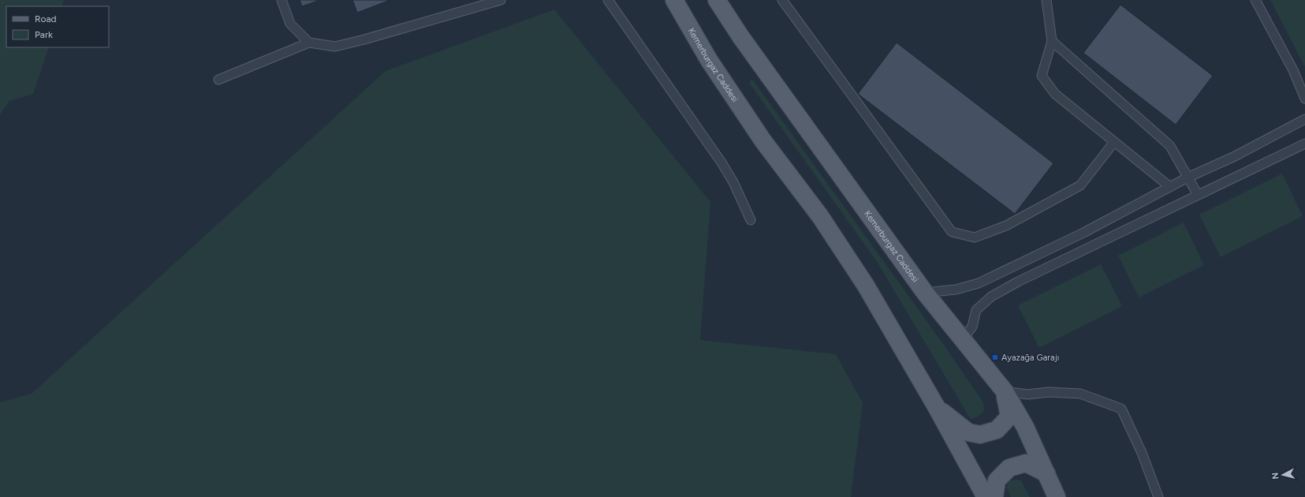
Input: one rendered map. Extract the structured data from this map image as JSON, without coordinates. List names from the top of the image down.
{
  "streets": {
    "main road": ["Kemerburgaz Caddesi"]
  },
  "places": {
    "transit": ["Ayazağa Garajı"]
  },
  "legend": ["Road", "Park"],
  "north": "left"
}
